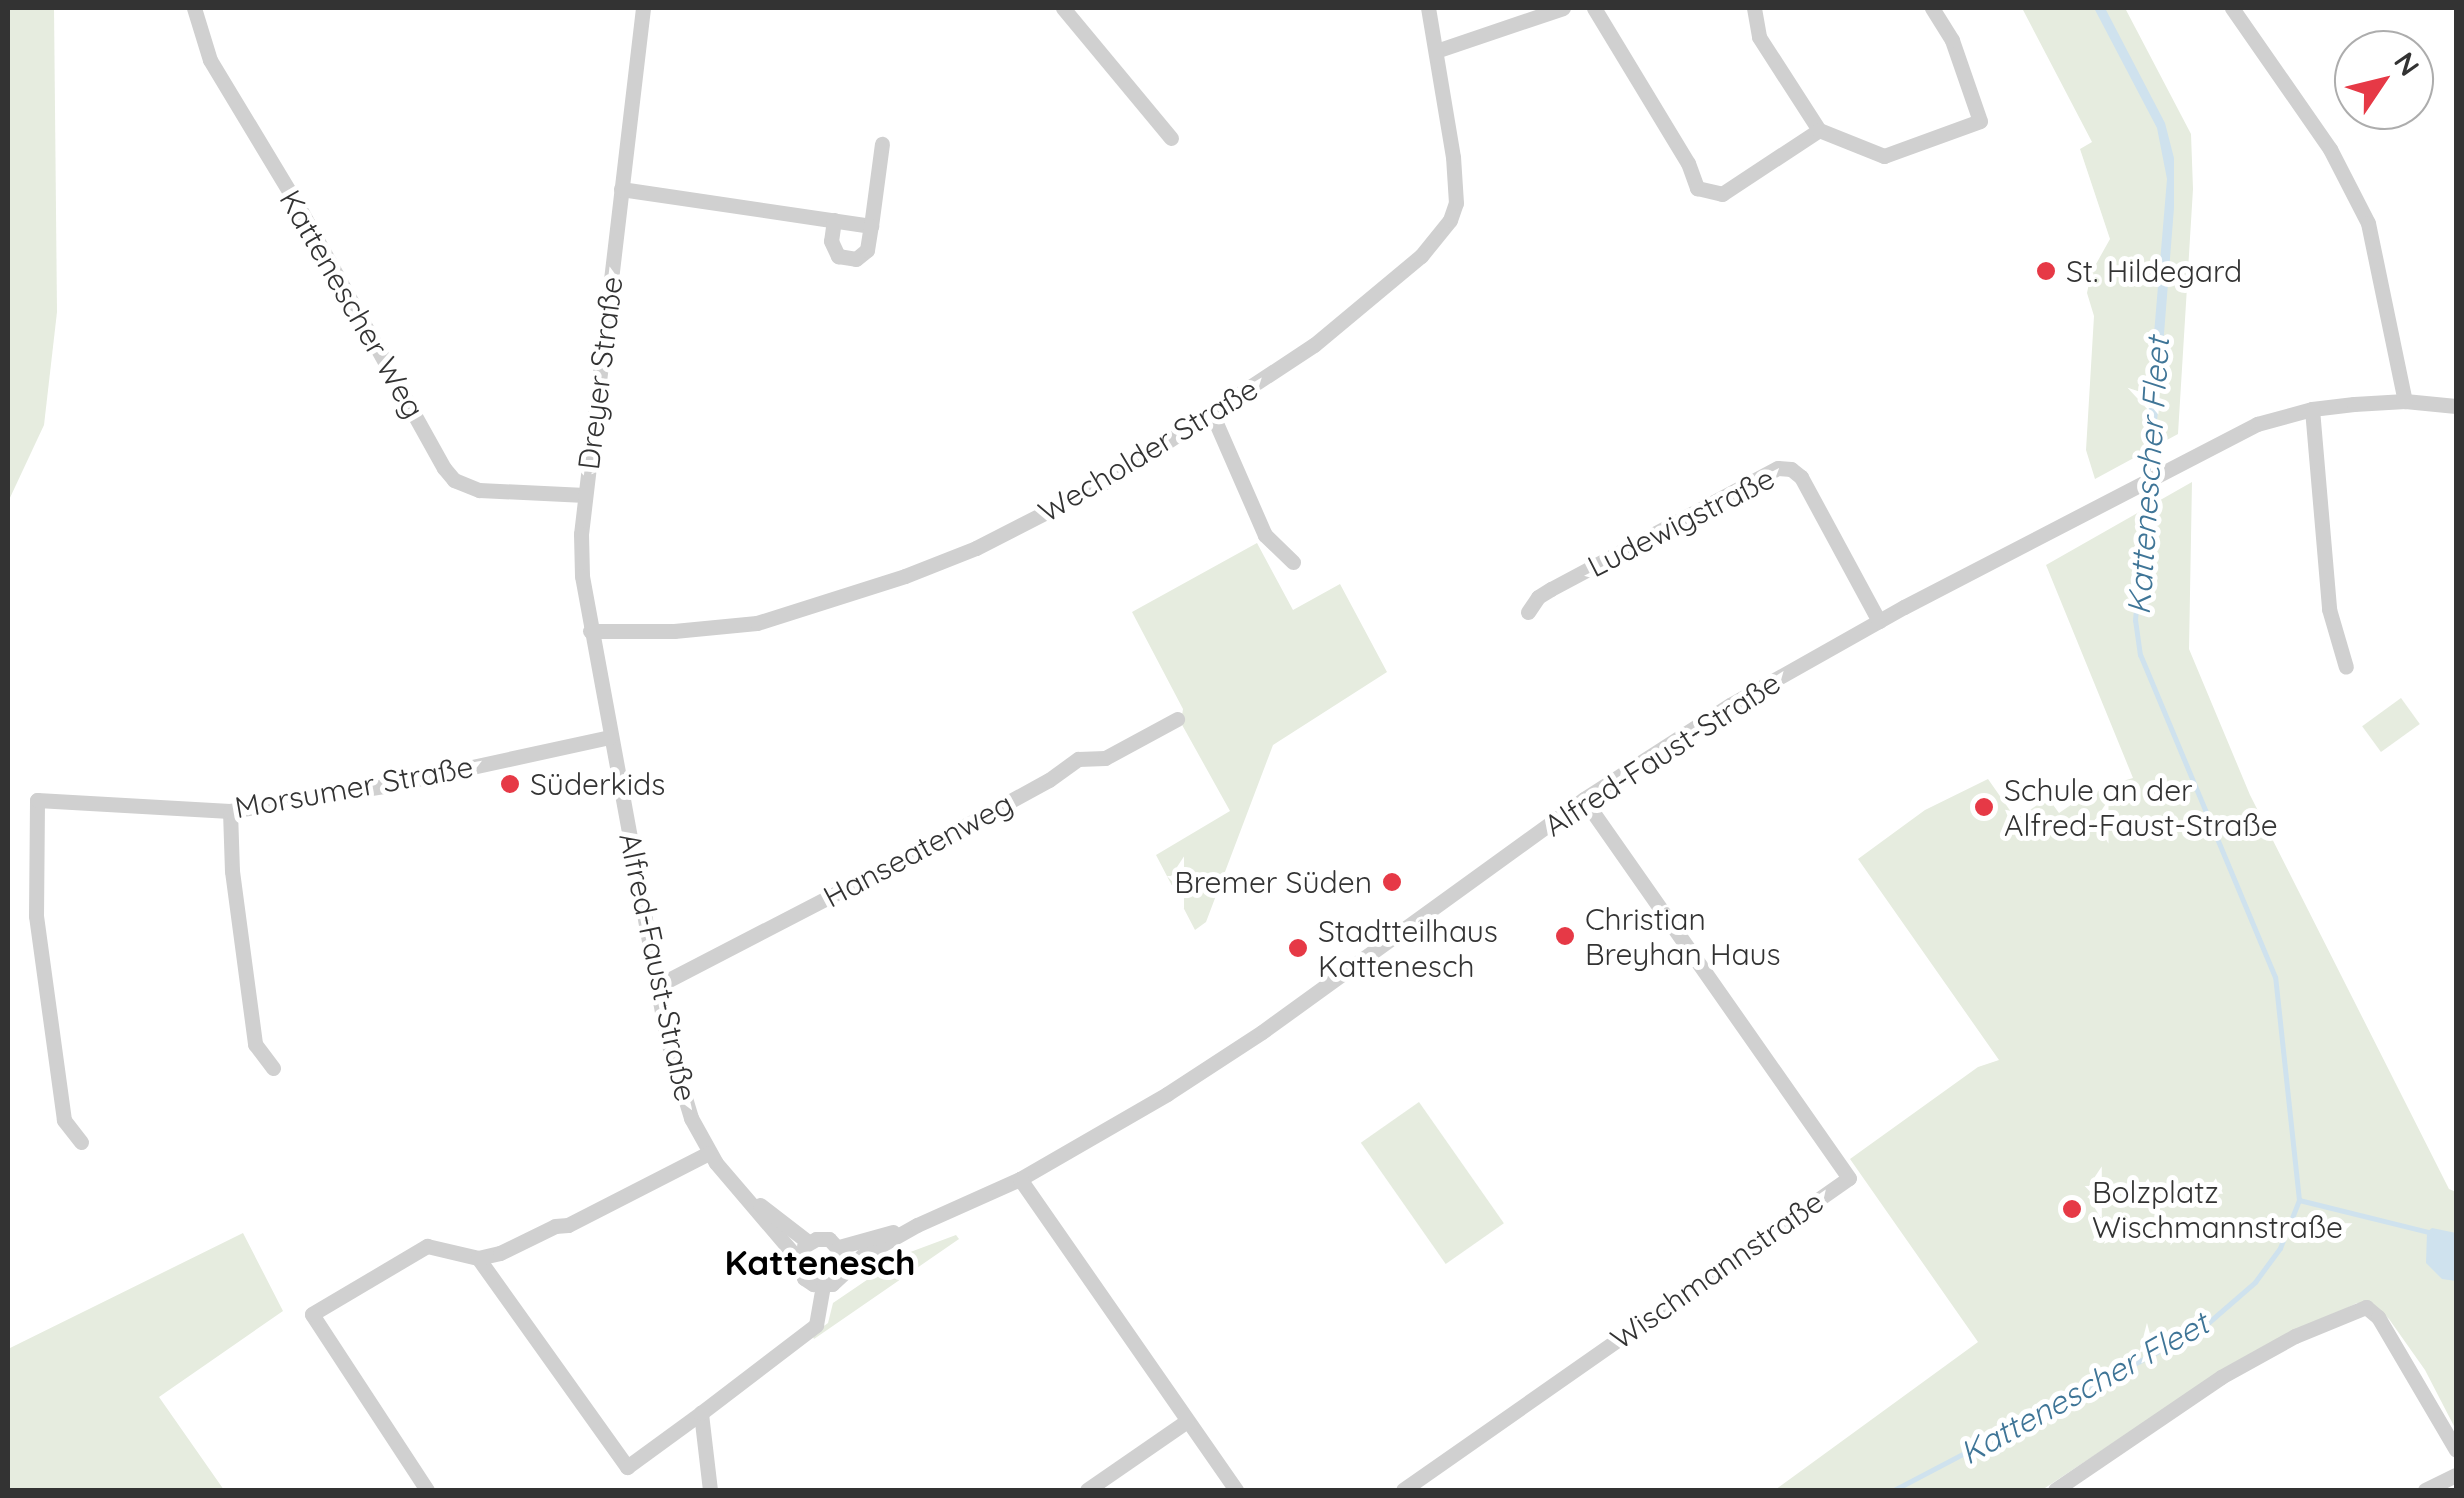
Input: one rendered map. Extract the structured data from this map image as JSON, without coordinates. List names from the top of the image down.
{
  "streets": {
    "street": [
      "Kattenescher Weg",
      "Dreyer Straße",
      "Wecholder Straße",
      "Ludewigstraße",
      "Alfred-Faust-Straße",
      "Morsumer Straße",
      "Hanseatenweg",
      "Wischmannstraße"
    ]
  },
  "crossings": [
    ["Kattenescher Weg", "Dreyer Straße"],
    ["Dreyer Straße", "Wecholder Straße"],
    ["Dreyer Straße", "Alfred-Faust-Straße"],
    ["Dreyer Straße", "Morsumer Straße"],
    ["Ludewigstraße", "Alfred-Faust-Straße"],
    ["Alfred-Faust-Straße", "Morsumer Straße"],
    ["Alfred-Faust-Straße", "Hanseatenweg"],
    ["Alfred-Faust-Straße", "Wischmannstraße"]
  ],
  "districts": ["Kattenesch"],
  "water": ["Kattenescher Fleet"],
  "places": [
    "St. Hildegard",
    "Süderkids",
    "Schule an der Alfred-Faust-Straße",
    "Bremer Süden",
    "Christian Breyhan Haus",
    "Stadtteilhaus Kattenesch",
    "Bolzplatz Wischmannstraße"
  ],
  "north": "top right"
}
